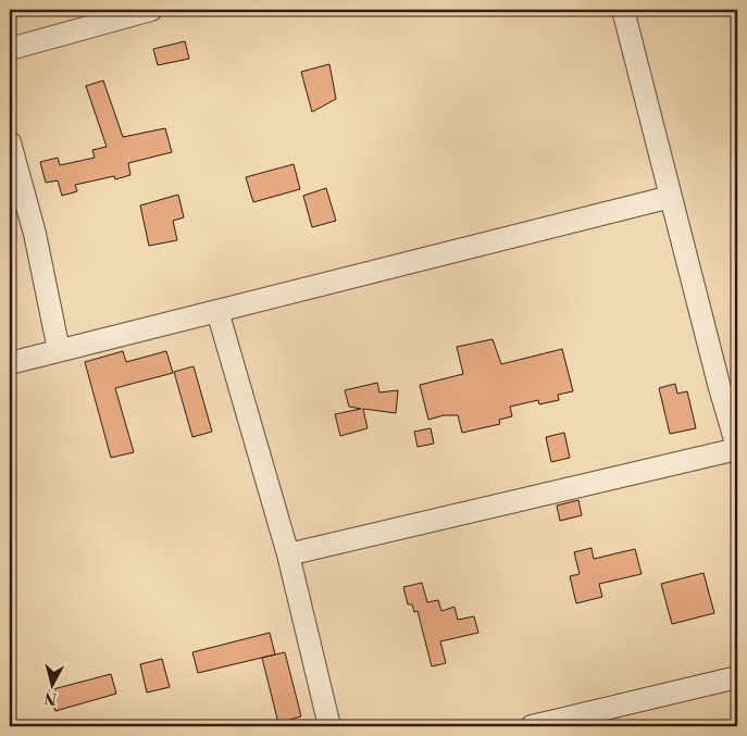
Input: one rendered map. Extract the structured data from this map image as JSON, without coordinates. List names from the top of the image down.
{
  "north": "bottom"
}
